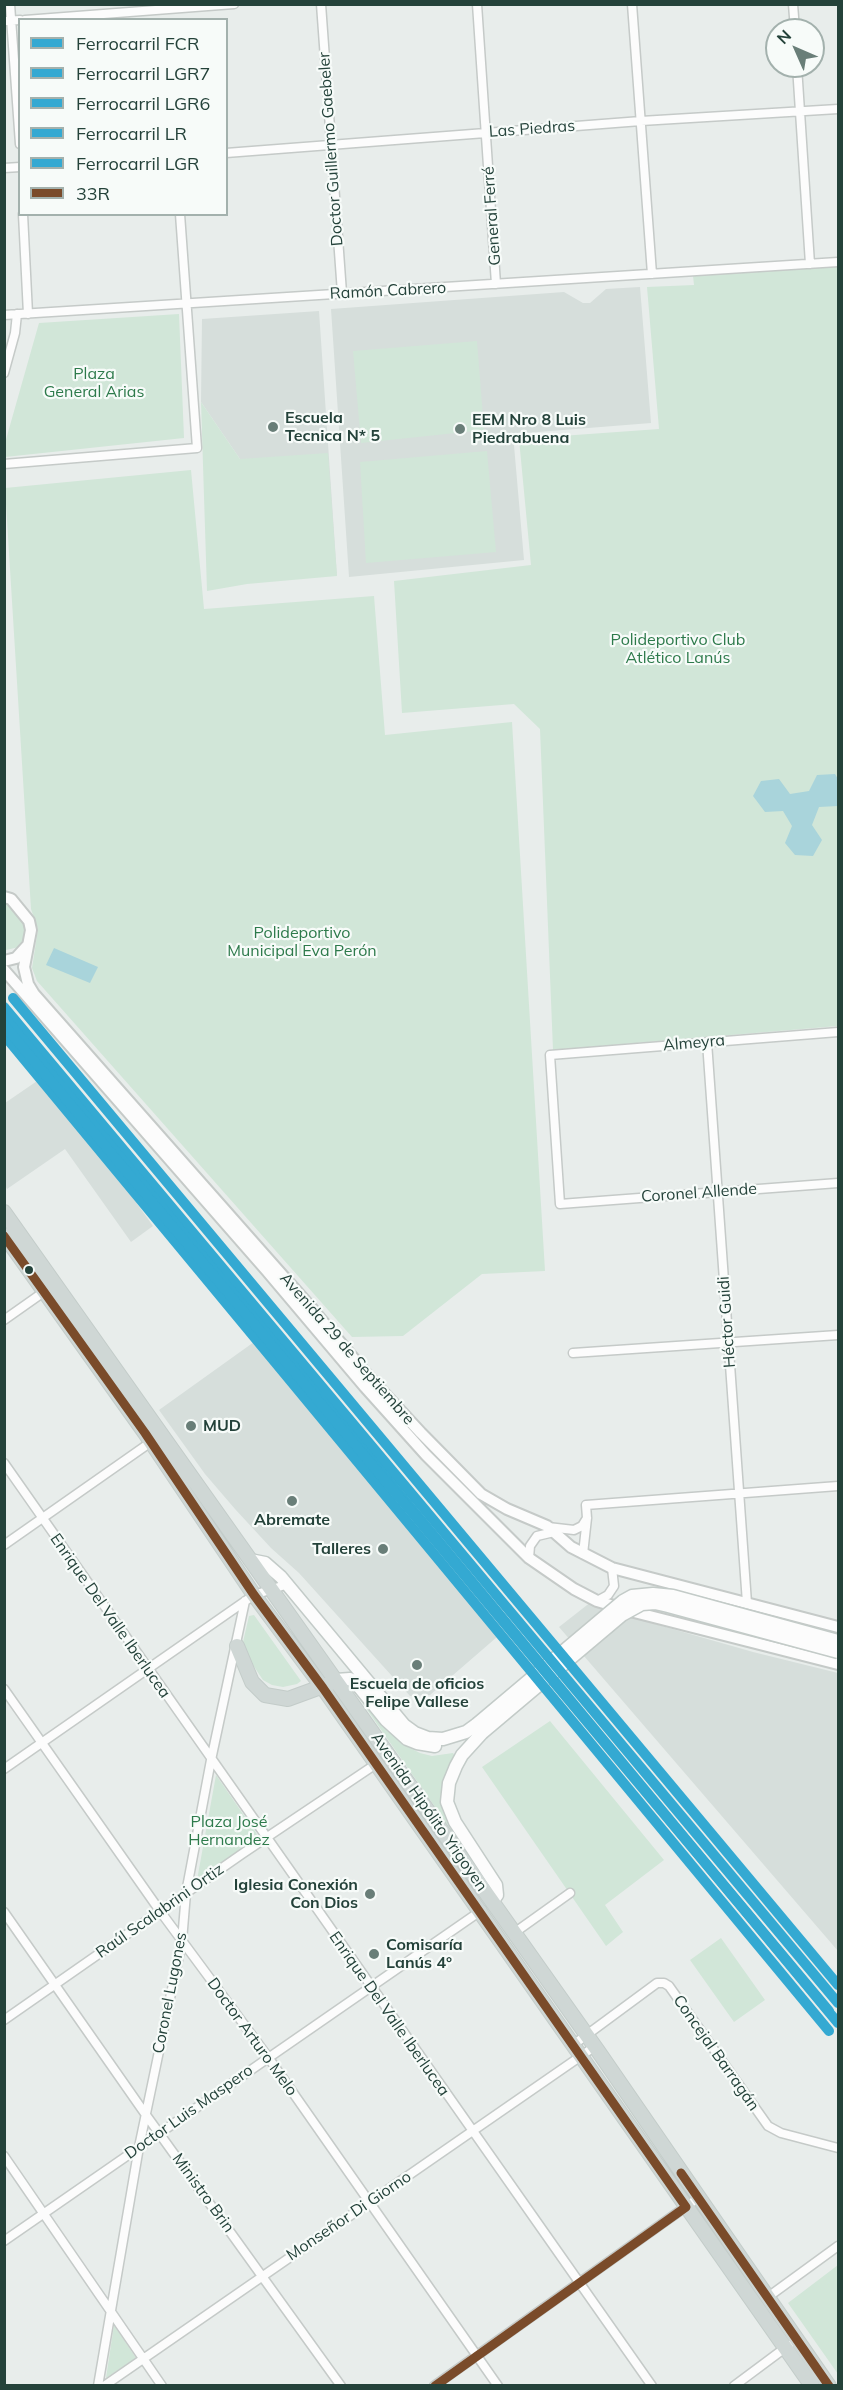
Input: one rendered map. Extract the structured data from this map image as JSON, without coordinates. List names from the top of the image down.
{
  "streets": {
    "main road": ["Avenida Hipólito Yrigoyen"],
    "street": [
      "Las Piedras",
      "Doctor Guillermo Gaebeler",
      "General Ferré",
      "Ramón Cabrero",
      "Almeyra",
      "Coronel Allende",
      "Héctor Guidi",
      "Avenida 29 de Septiembre",
      "Enrique Del Valle Iberlucea",
      "Raúl Scalabrini Ortiz",
      "Coronel Lugones",
      "Doctor Arturo Melo",
      "Concejal Barragán",
      "Doctor Luis Maspero",
      "Ministro Brin",
      "Monseñor Di Giorno"
    ]
  },
  "crossings": [
    ["Las Piedras", "Doctor Guillermo Gaebeler"],
    ["Las Piedras", "General Ferré"],
    ["Doctor Guillermo Gaebeler", "Ramón Cabrero"],
    ["General Ferré", "Ramón Cabrero"],
    ["Almeyra", "Coronel Allende"],
    ["Almeyra", "Héctor Guidi"],
    ["Coronel Allende", "Héctor Guidi"],
    ["Héctor Guidi", "Avenida 29 de Septiembre"],
    ["Enrique Del Valle Iberlucea", "Raúl Scalabrini Ortiz"],
    ["Enrique Del Valle Iberlucea", "Coronel Lugones"],
    ["Enrique Del Valle Iberlucea", "Doctor Luis Maspero"],
    ["Enrique Del Valle Iberlucea", "Monseñor Di Giorno"],
    ["Avenida Hipólito Yrigoyen", "Raúl Scalabrini Ortiz"],
    ["Avenida Hipólito Yrigoyen", "Coronel Lugones"],
    ["Avenida Hipólito Yrigoyen", "Concejal Barragán"],
    ["Avenida Hipólito Yrigoyen", "Doctor Luis Maspero"],
    ["Avenida Hipólito Yrigoyen", "Monseñor Di Giorno"],
    ["Raúl Scalabrini Ortiz", "Coronel Lugones"],
    ["Raúl Scalabrini Ortiz", "Doctor Arturo Melo"],
    ["Raúl Scalabrini Ortiz", "Ministro Brin"],
    ["Coronel Lugones", "Doctor Arturo Melo"],
    ["Coronel Lugones", "Doctor Luis Maspero"],
    ["Coronel Lugones", "Ministro Brin"],
    ["Doctor Arturo Melo", "Doctor Luis Maspero"],
    ["Doctor Arturo Melo", "Monseñor Di Giorno"],
    ["Concejal Barragán", "Monseñor Di Giorno"],
    ["Doctor Luis Maspero", "Ministro Brin"],
    ["Ministro Brin", "Monseñor Di Giorno"]
  ],
  "parks": [
    "Plaza General Arias",
    "Polideportivo Club Atlético Lanús",
    "Polideportivo Municipal Eva Perón",
    "Plaza José Hernandez"
  ],
  "places": [
    "Escuela Tecnica N* 5",
    "EEM Nro 8 Luis Piedrabuena",
    "MUD",
    "Abremate",
    "Talleres",
    "Escuela de oficios Felipe Vallese",
    "Iglesia Conexión Con Dios",
    "Comisaría Lanús 4°"
  ],
  "lines": [
    "rail line LGR",
    "rail line FCR",
    "rail line LGR7",
    "rail line LR",
    "rail line LGR6",
    "transit line 33R"
  ],
  "legend": [
    "Ferrocarril FCR",
    "Ferrocarril LGR7",
    "Ferrocarril LGR6",
    "Ferrocarril LR",
    "Ferrocarril LGR",
    "33R"
  ],
  "north": "top left"
}
